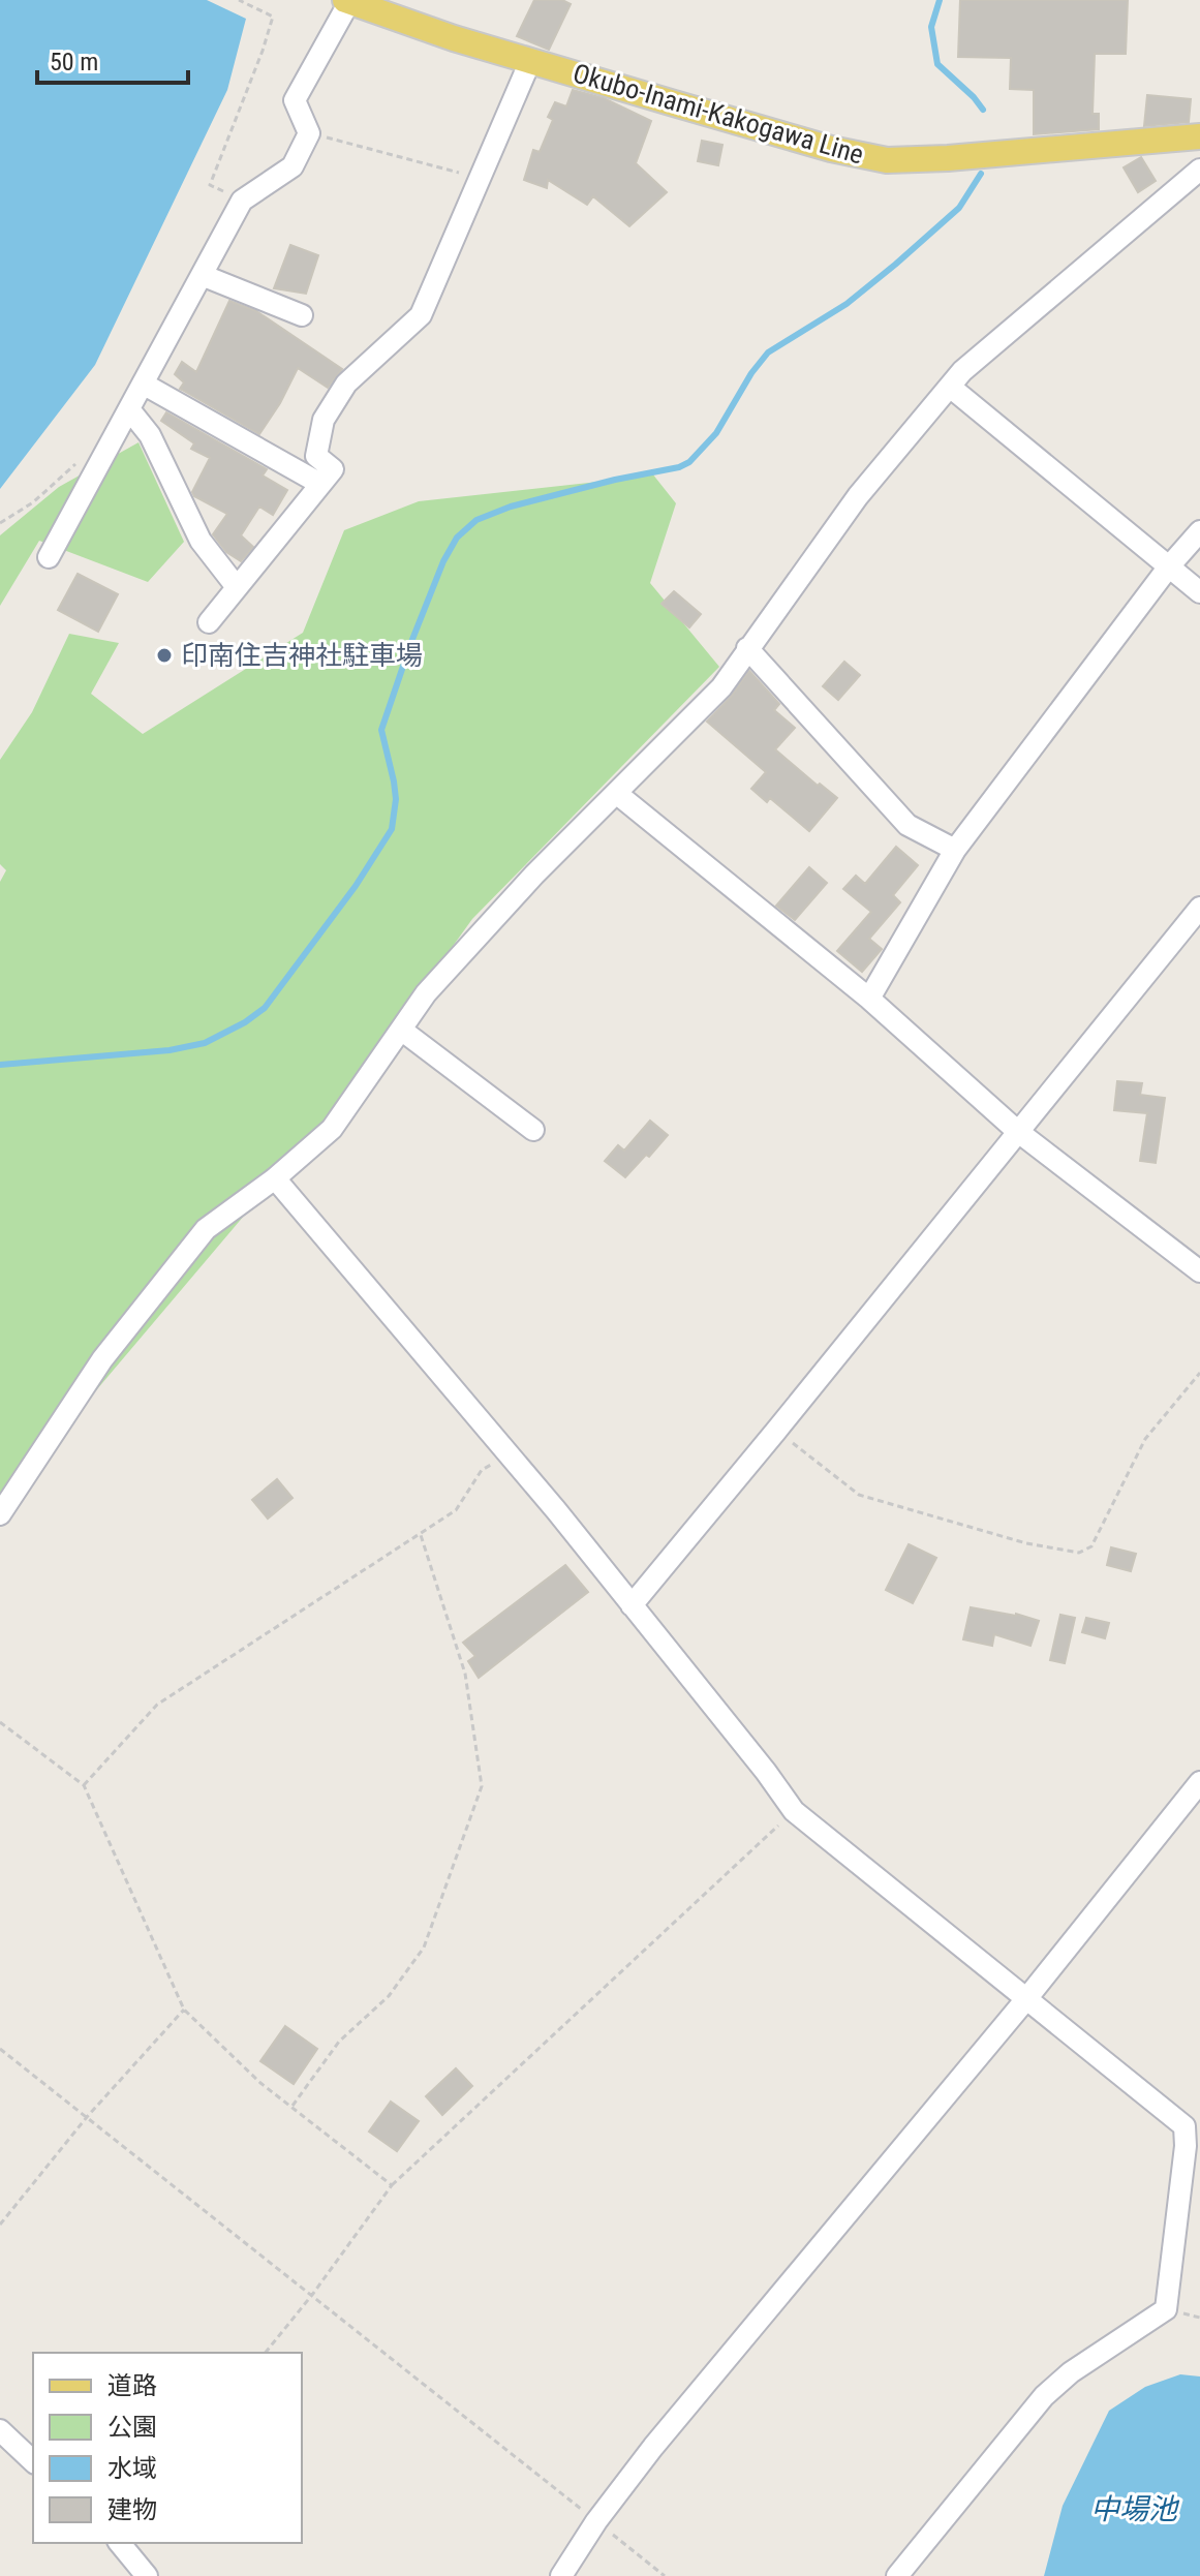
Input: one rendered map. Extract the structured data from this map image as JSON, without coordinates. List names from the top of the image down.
{
  "streets": {
    "main road": ["Okubo-Inami-Kakogawa Line"]
  },
  "water": ["中場池"],
  "places": ["印南住吉神社駐車場"],
  "legend": [
    "道路",
    "公園",
    "水域",
    "建物"
  ],
  "scale_bar": "50 m"
}
